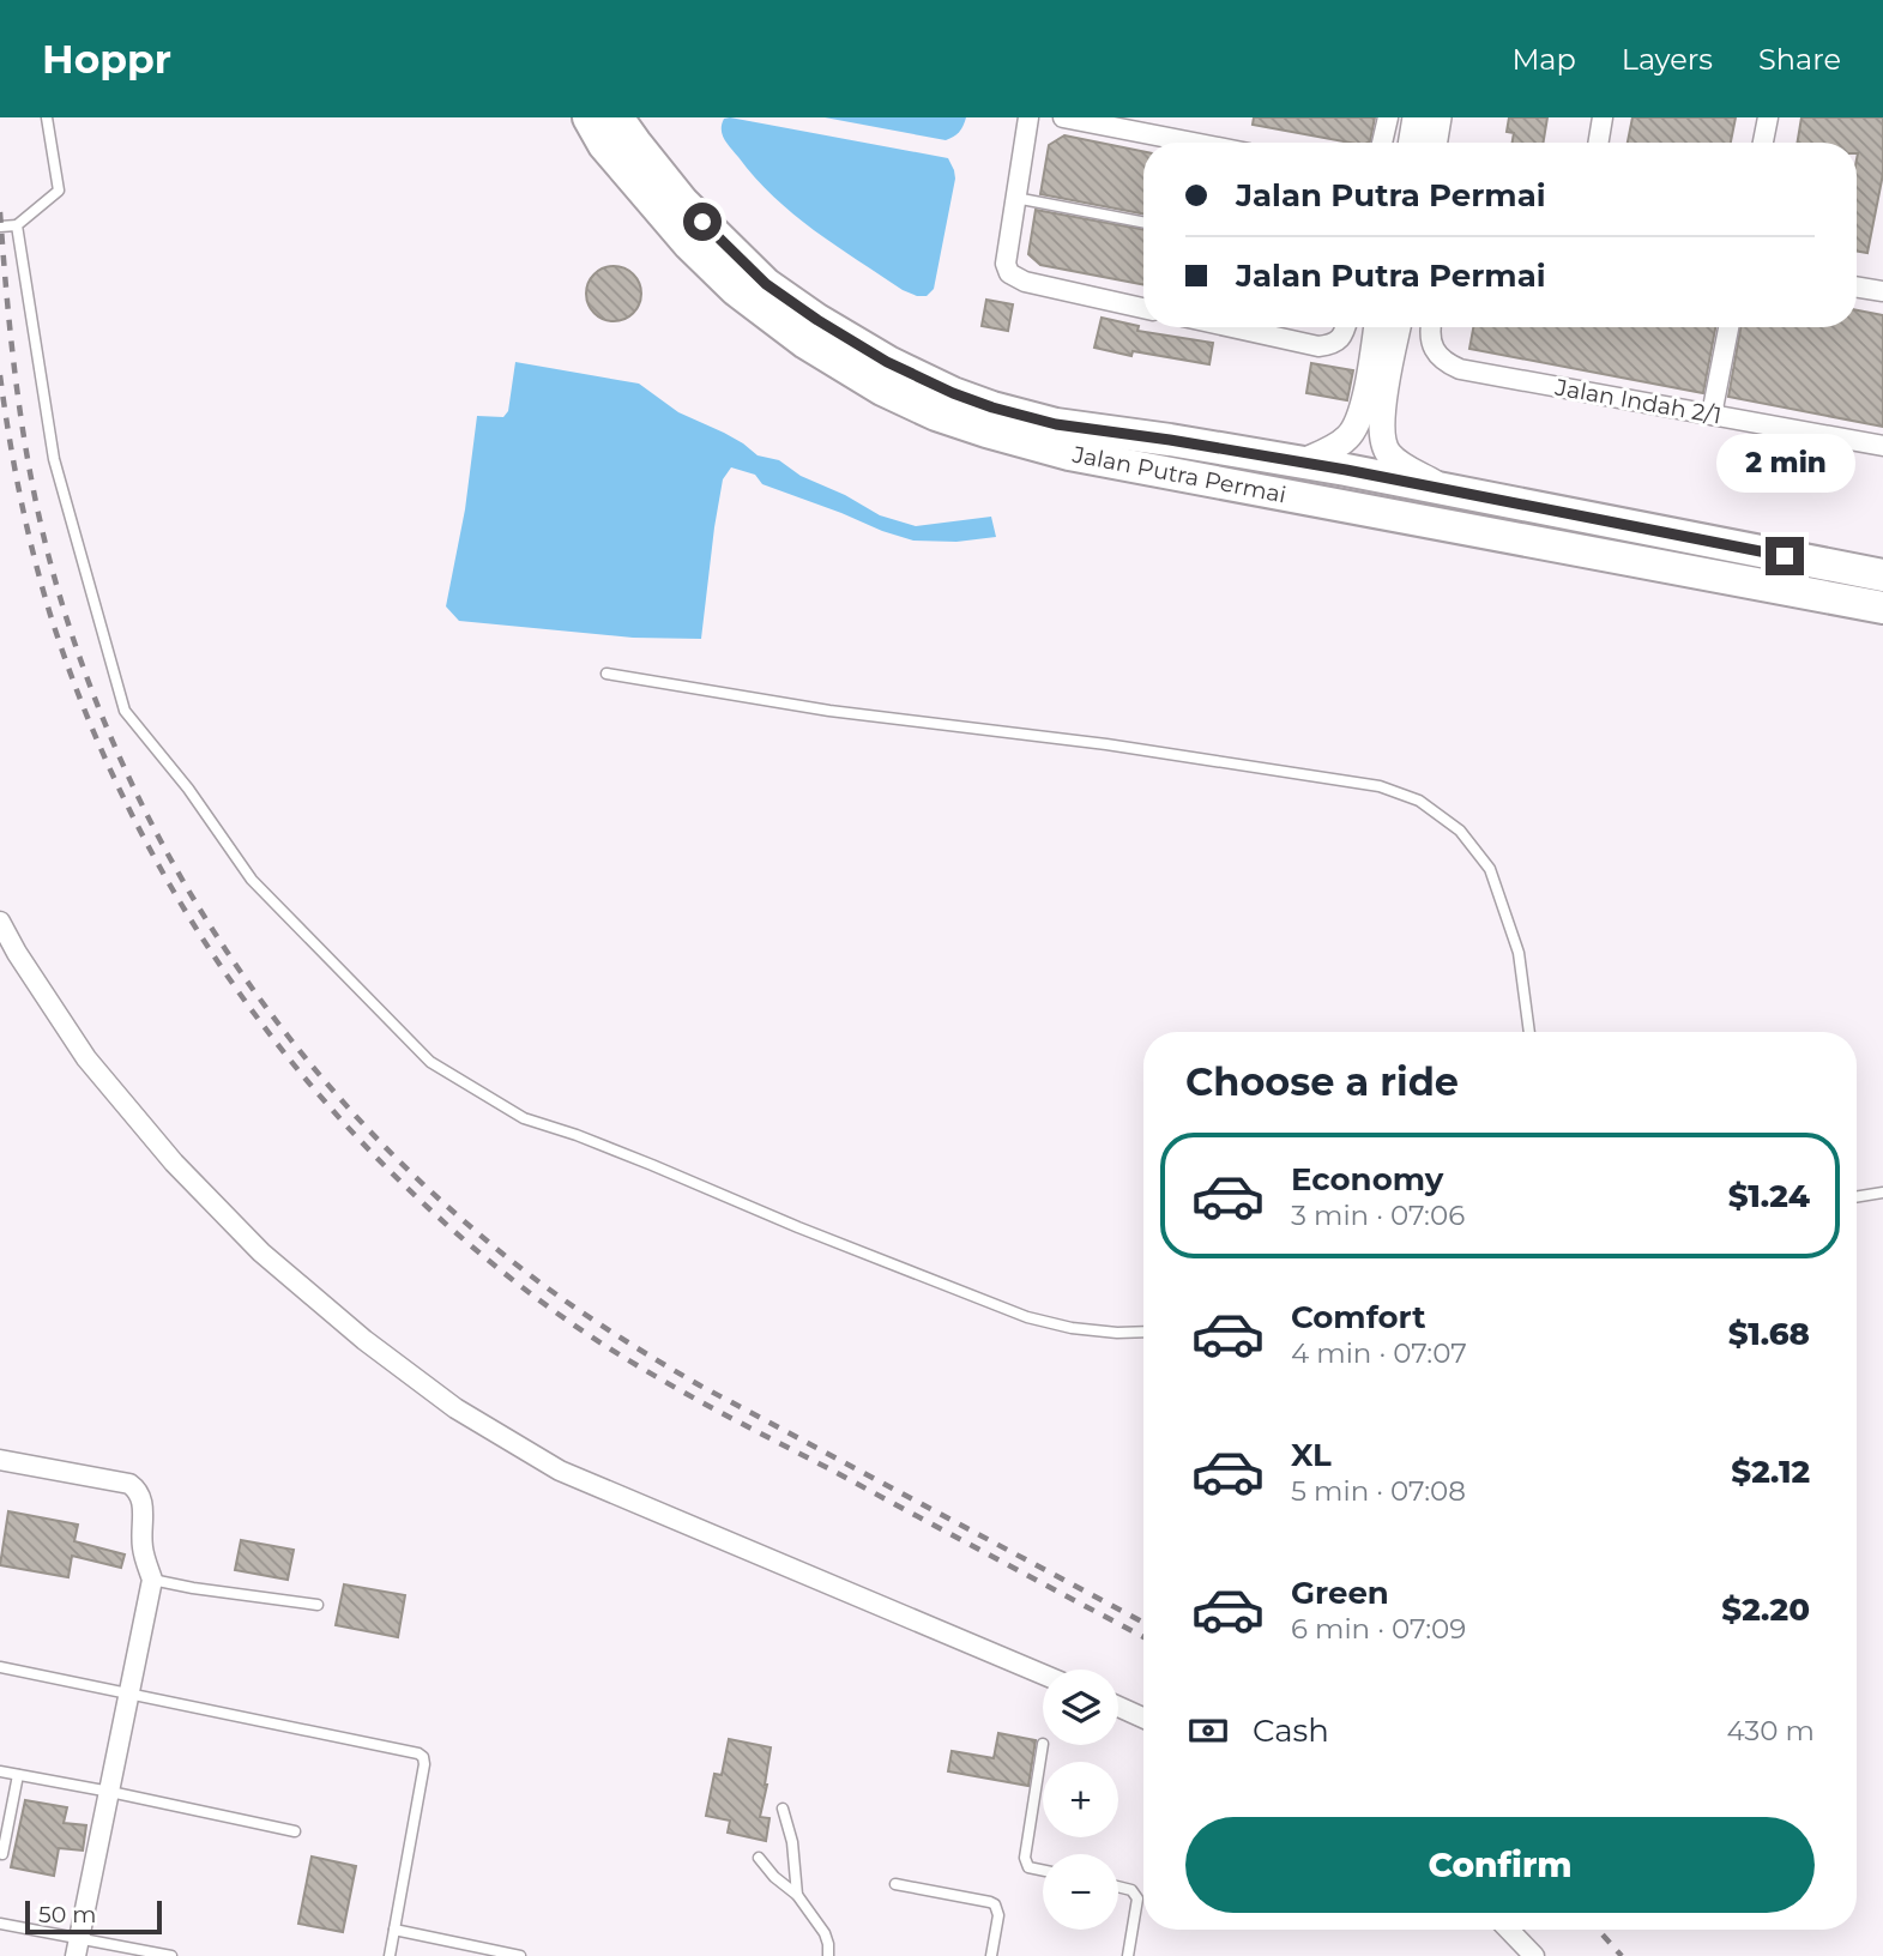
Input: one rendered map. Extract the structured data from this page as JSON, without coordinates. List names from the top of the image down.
{
  "streets": {
    "main road": ["Jalan Putra Permai"],
    "street": ["Jalan Indah 2/1"]
  },
  "scale_bar": "50 m",
  "page": {
    "header": "Hoppr",
    "nav": ["Map", "Layers", "Share"],
    "banner": ["Jalan Putra Permai", "Jalan Putra Permai"],
    "bubble": "2 min",
    "heading": "Choose a ride",
    "list": [
      {
        "name": "Economy",
        "note": "3 min · 07:06",
        "value": "$1.24"
      },
      {
        "name": "Comfort",
        "note": "4 min · 07:07",
        "value": "$1.68"
      },
      {
        "name": "XL",
        "note": "5 min · 07:08",
        "value": "$2.12"
      },
      {
        "name": "Green",
        "note": "6 min · 07:09",
        "value": "$2.20"
      }
    ],
    "map_buttons": ["+", "−"],
    "pay": ["Cash", "430 m"],
    "buttons": "Confirm",
    "scale": "50 m"
  }
}
